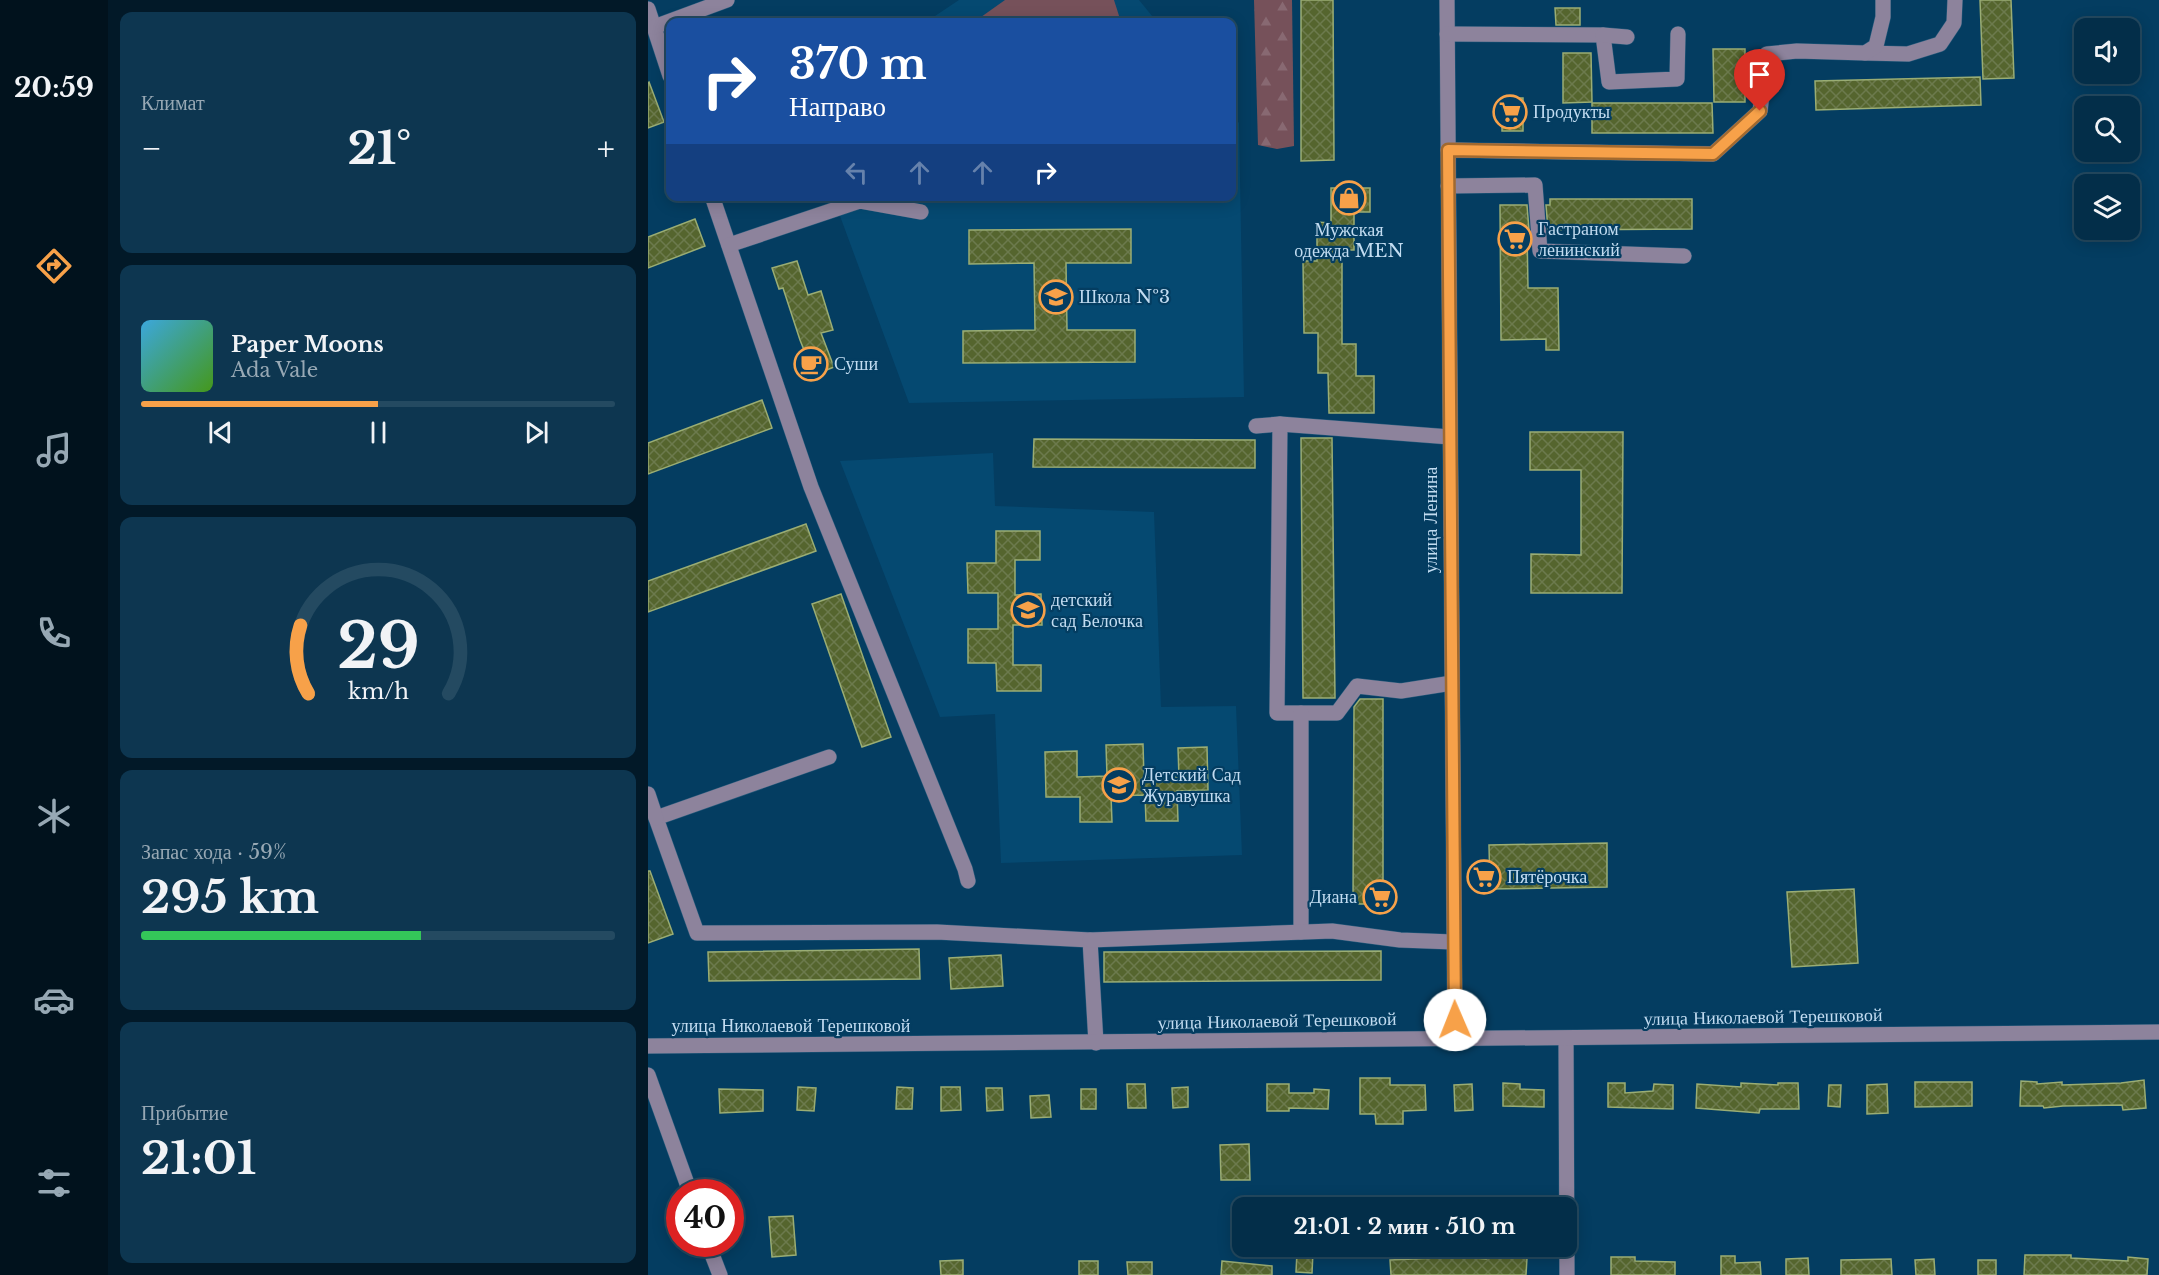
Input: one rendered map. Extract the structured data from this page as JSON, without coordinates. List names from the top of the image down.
{
  "streets": {
    "street": ["улица Ленина", "улица Николаевой Терешковой"]
  },
  "crossings": [
    ["улица Ленина", "улица Николаевой Терешковой"]
  ],
  "places": {
    "supermarket": [
      "Продукты",
      "Гастраном ленинский",
      "Пятёрочка",
      "Диана"
    ],
    "shop": ["Мужская одежда MEN"],
    "school or university": ["Школа №3", "детский сад Белочка", "Детский Сад Журавушка"],
    "cafe": ["Суши"]
  },
  "page": {
    "tabs": "20:59",
    "tile": [
      "Климат",
      ["Запас хода · 59%", "295 km"],
      ["Прибытие", "21:01"]
    ],
    "turn": ["370 m", "Направо"],
    "heat": ["−", "21°", "+"],
    "song": ["Paper Moons", "Ada Vale"],
    "limit": "40",
    "trip": "21:01 · 2 мин · 510 m",
    "gauge": ["29", "km/h"]
  }
}
